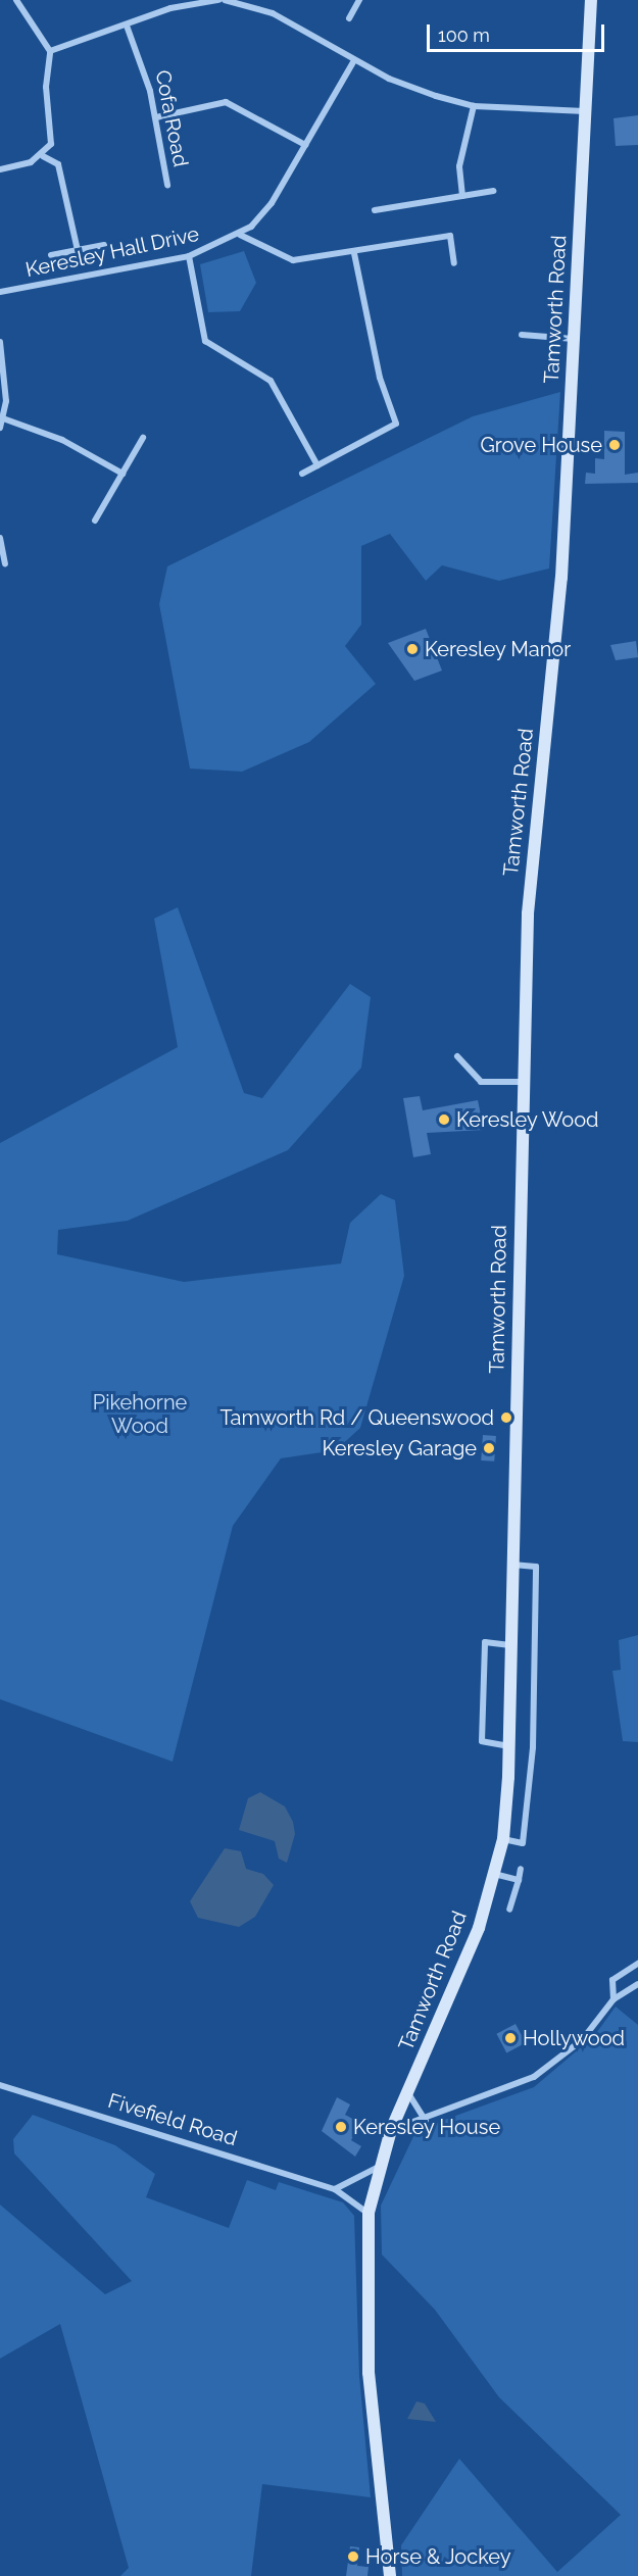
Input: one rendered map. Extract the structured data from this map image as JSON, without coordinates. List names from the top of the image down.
{
  "streets": {
    "main road": ["Tamworth Road"],
    "street": ["Cofa Road", "Keresley Hall Drive", "Fivefield Road"]
  },
  "crossings": [
    ["Tamworth Road", "Fivefield Road"]
  ],
  "parks": ["Pikehorne Wood"],
  "places": [
    "Grove House",
    "Keresley Manor",
    "Keresley Wood",
    "Tamworth Rd / Queenswood",
    "Keresley Garage",
    "Hollywood",
    "Keresley House",
    "Horse & Jockey"
  ],
  "scale_bar": "100 m"
}
